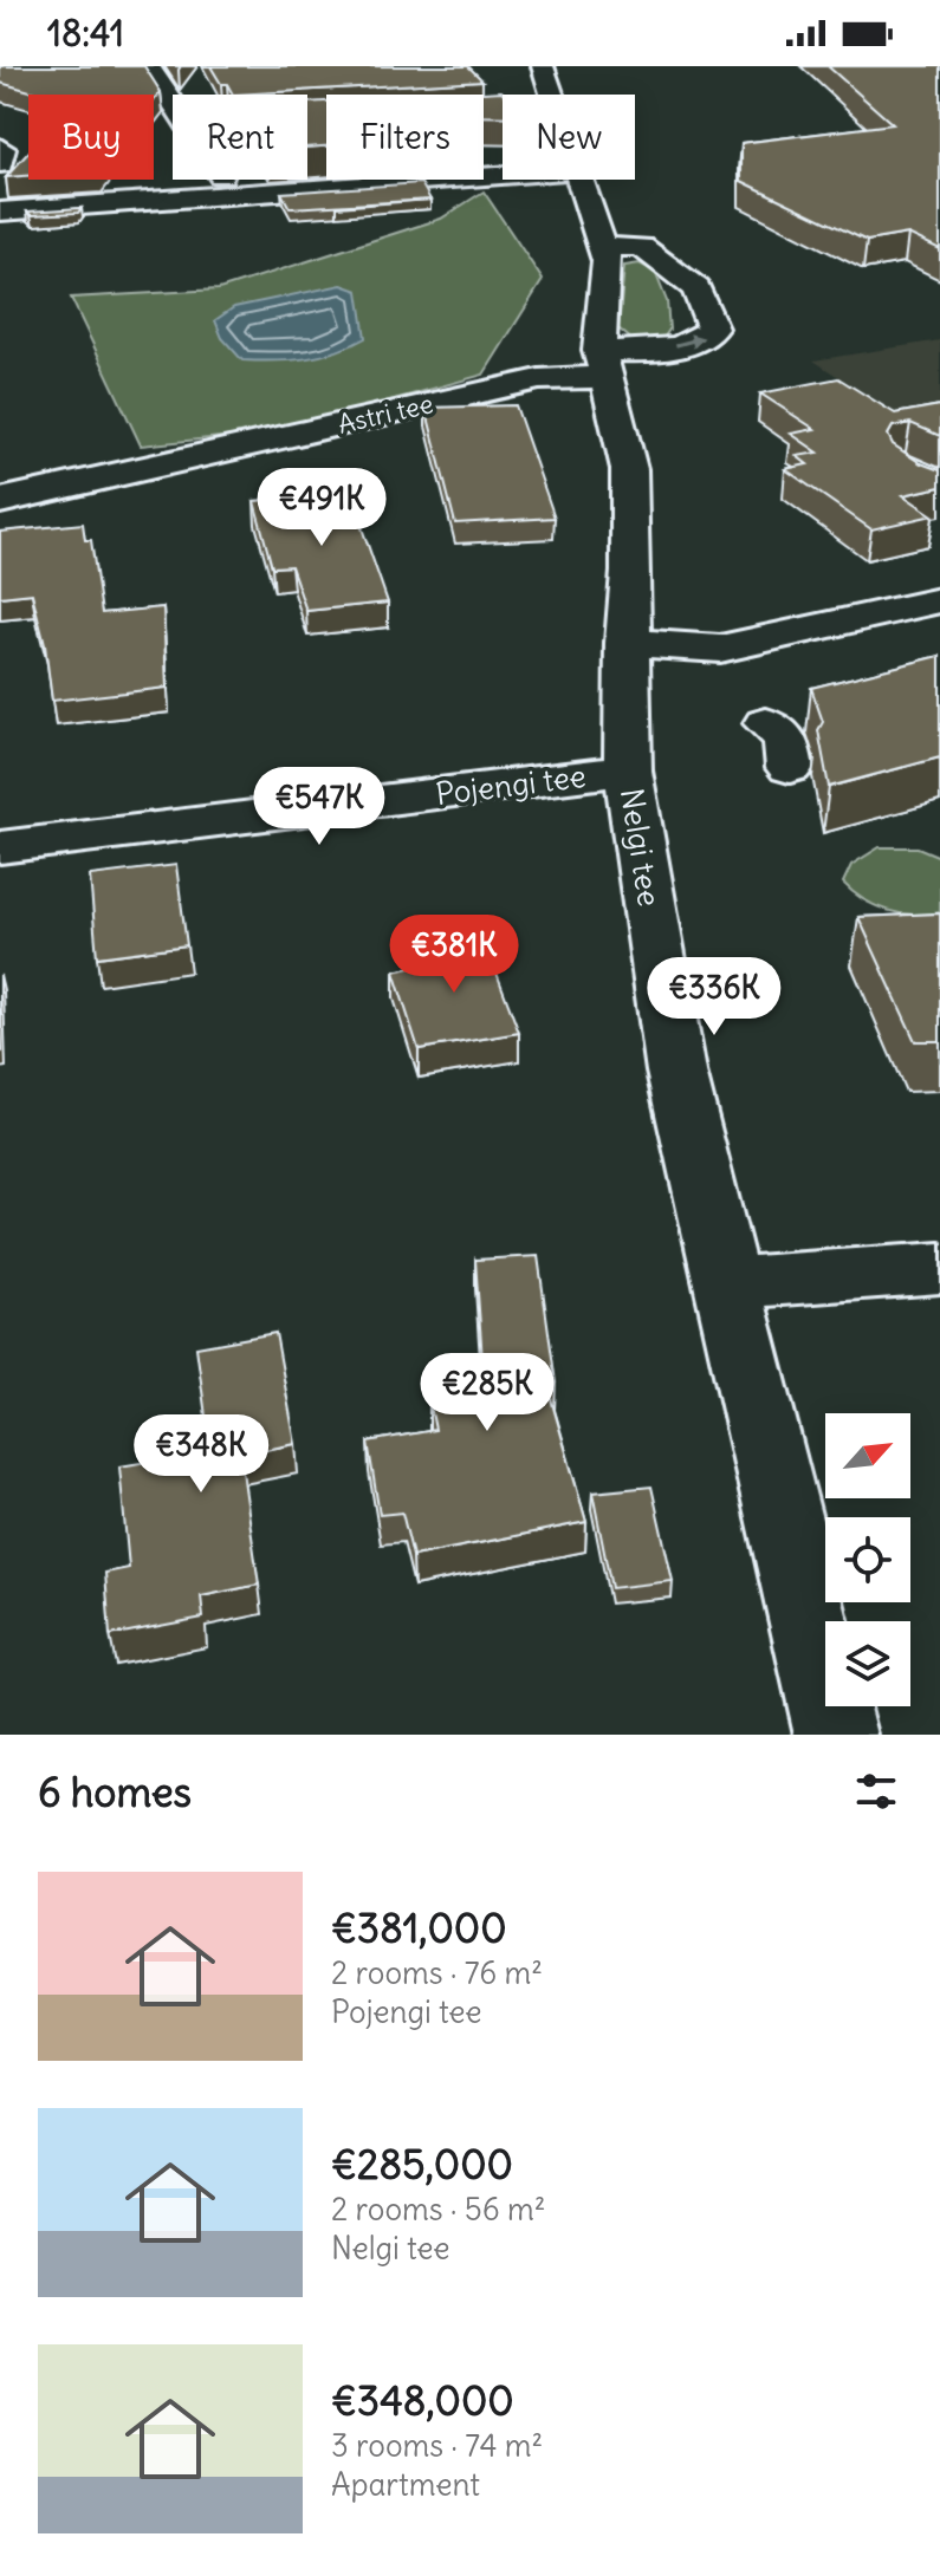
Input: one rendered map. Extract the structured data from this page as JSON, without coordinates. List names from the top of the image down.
{
  "streets": {
    "street": ["Astri tee", "Pojengi tee", "Nelgi tee"]
  },
  "crossings": [
    ["Astri tee", "Nelgi tee"],
    ["Pojengi tee", "Nelgi tee"]
  ],
  "north": "top right",
  "page": {
    "status": "18:41",
    "chip": [
      "Buy",
      "Rent",
      "Filters",
      "New"
    ],
    "price": [
      "€491K",
      "€547K",
      "€381K",
      "€336K",
      "€285K",
      "€348K"
    ],
    "heading": "6 homes",
    "list": [
      {
        "name": "€381,000",
        "note": "2 rooms · 76 m² · Pojengi tee"
      },
      {
        "name": "€285,000",
        "note": "2 rooms · 56 m² · Nelgi tee"
      },
      {
        "name": "€348,000",
        "note": "3 rooms · 74 m² · Apartment"
      }
    ]
  }
}
